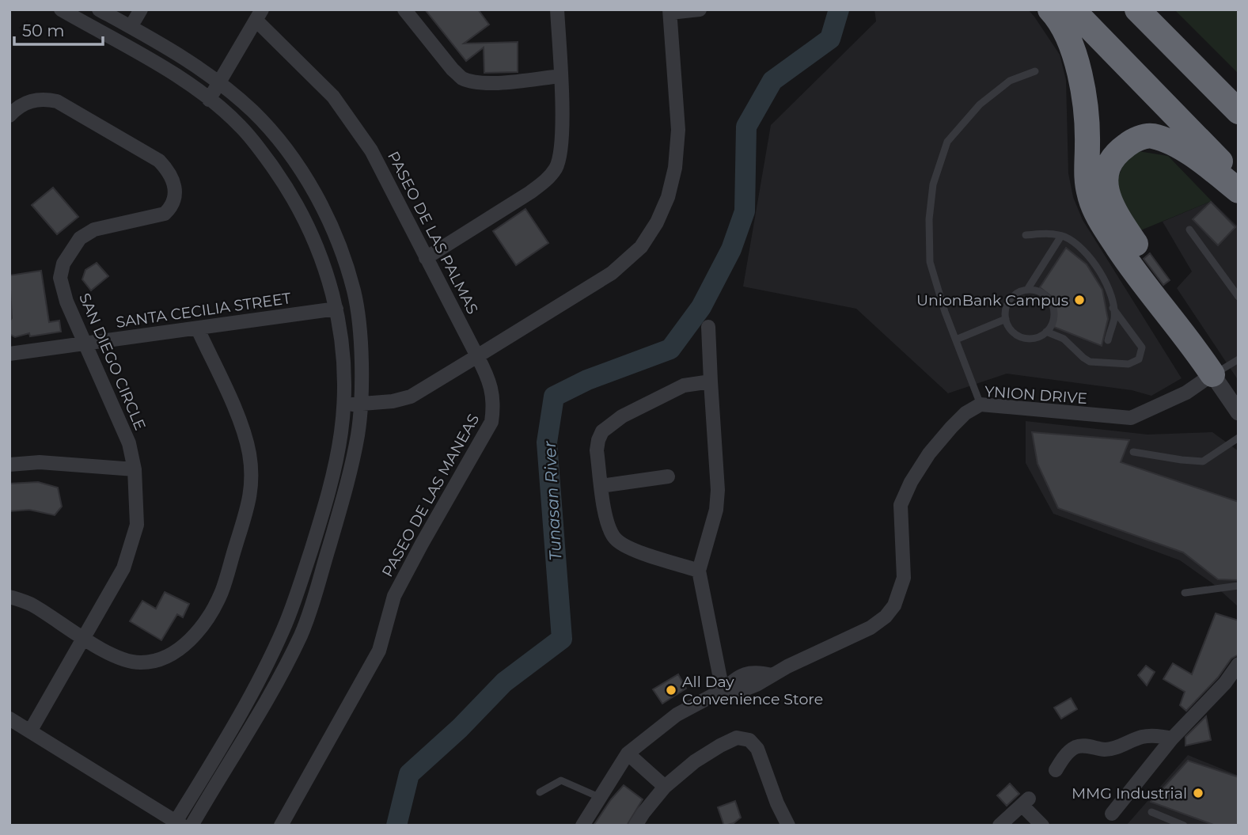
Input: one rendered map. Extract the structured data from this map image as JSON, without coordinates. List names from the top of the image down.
{
  "streets": {
    "street": [
      "PASEO DE LAS PALMAS",
      "SANTA CECILIA STREET",
      "SAN DIEGO CIRCLE",
      "YNION DRIVE",
      "PASEO DE LAS MANEAS"
    ]
  },
  "crossings": [
    ["PASEO DE LAS PALMAS", "PASEO DE LAS MANEAS"],
    ["SANTA CECILIA STREET", "SAN DIEGO CIRCLE"]
  ],
  "water": ["Tunasan River"],
  "places": ["UnionBank Campus", "All Day Convenience Store", "MMG Industrial"],
  "scale_bar": "50 m"
}
